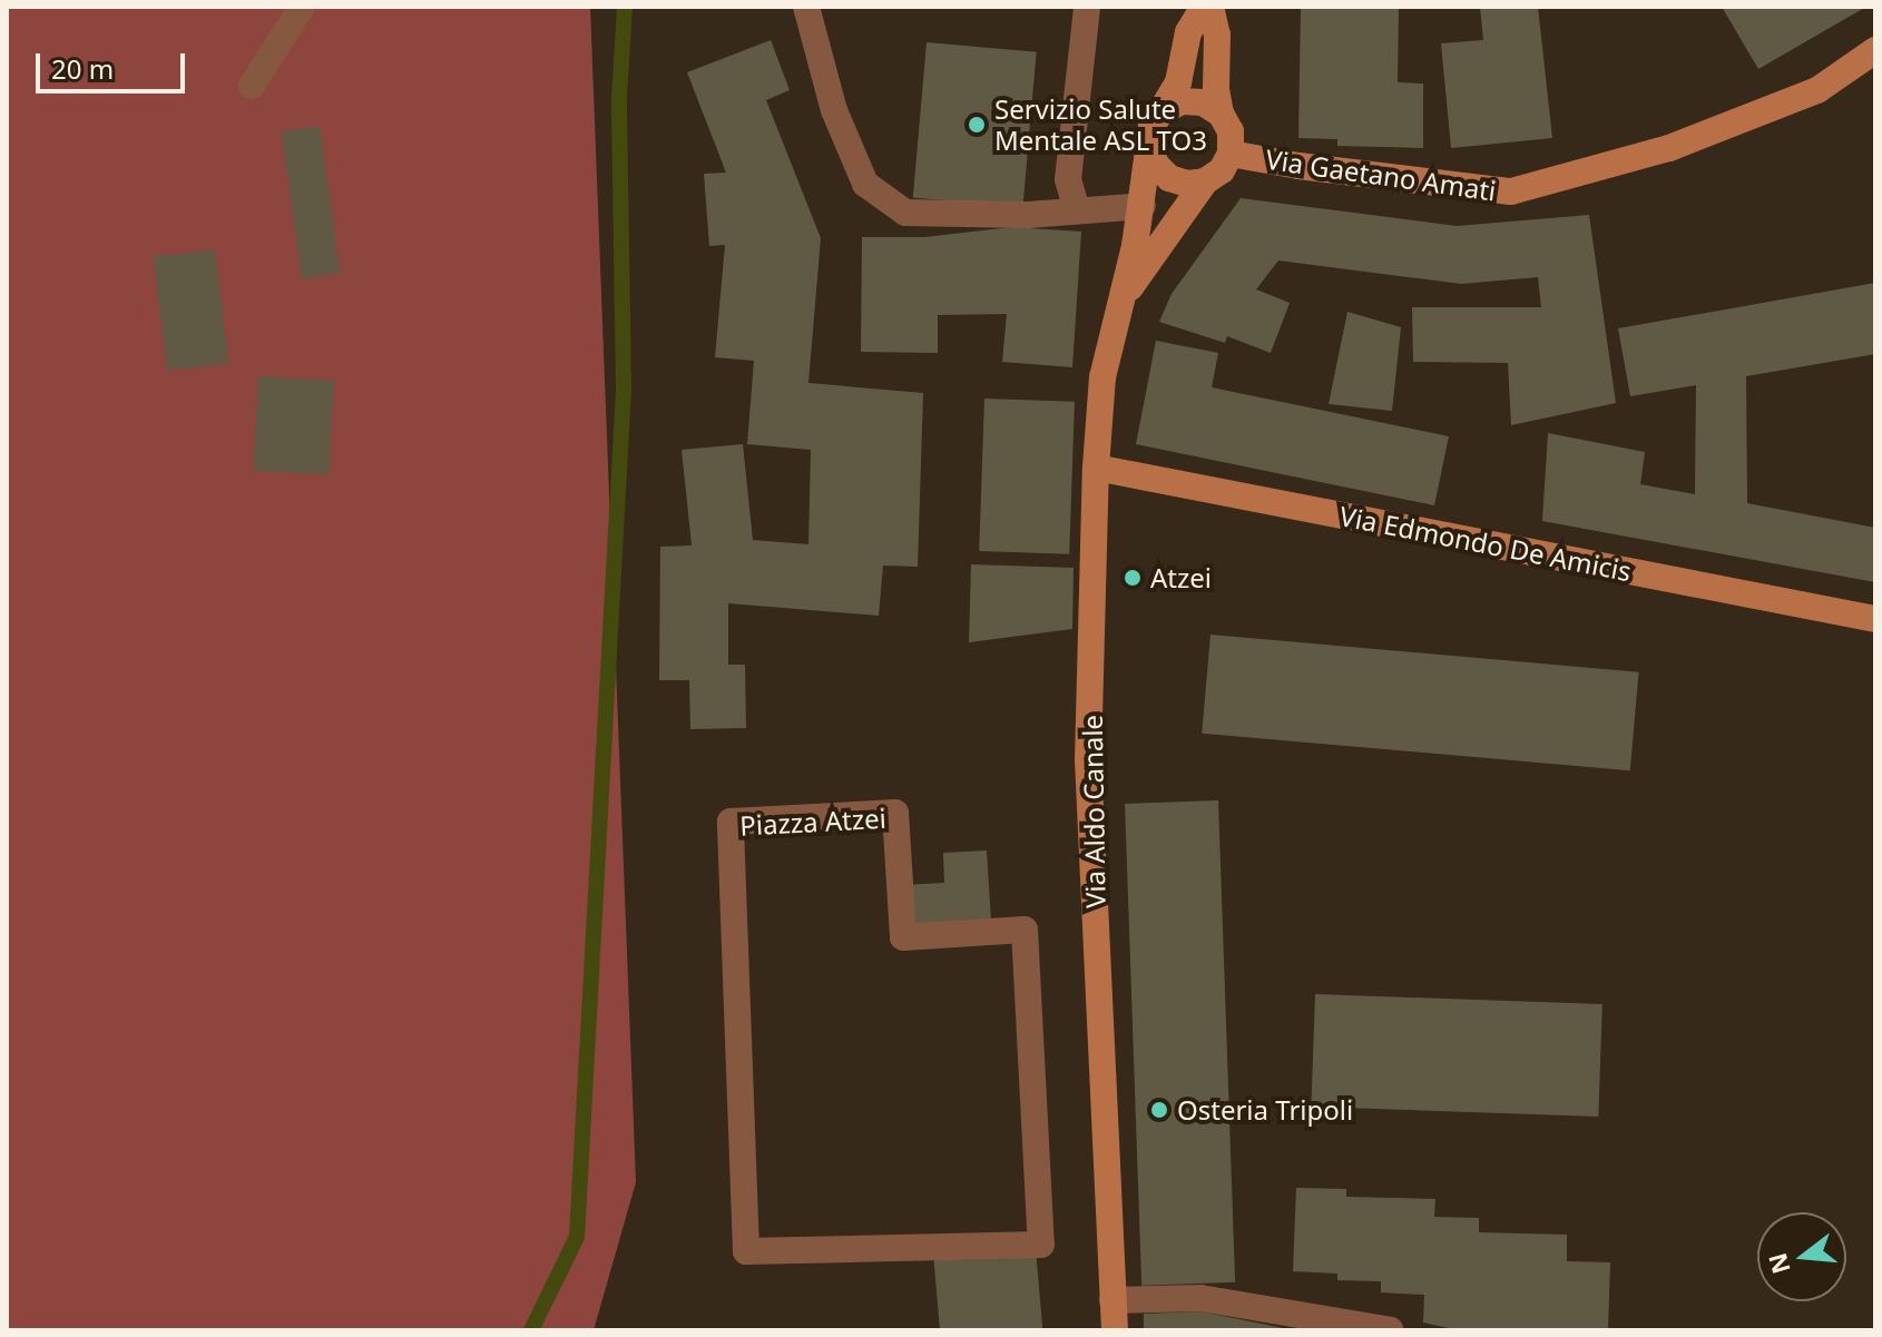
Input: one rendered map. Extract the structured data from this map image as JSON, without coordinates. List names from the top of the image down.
{
  "streets": {
    "street": [
      "Via Gaetano Amati",
      "Via Edmondo De Amicis",
      "Via Aldo Canale",
      "Piazza Atzei"
    ]
  },
  "crossings": [
    ["Via Gaetano Amati", "Via Aldo Canale"],
    ["Via Edmondo De Amicis", "Via Aldo Canale"]
  ],
  "places": ["Servizio Salute Mentale ASL TO3", "Atzei", "Osteria Tripoli"],
  "scale_bar": "20 m",
  "north": "left"
}
